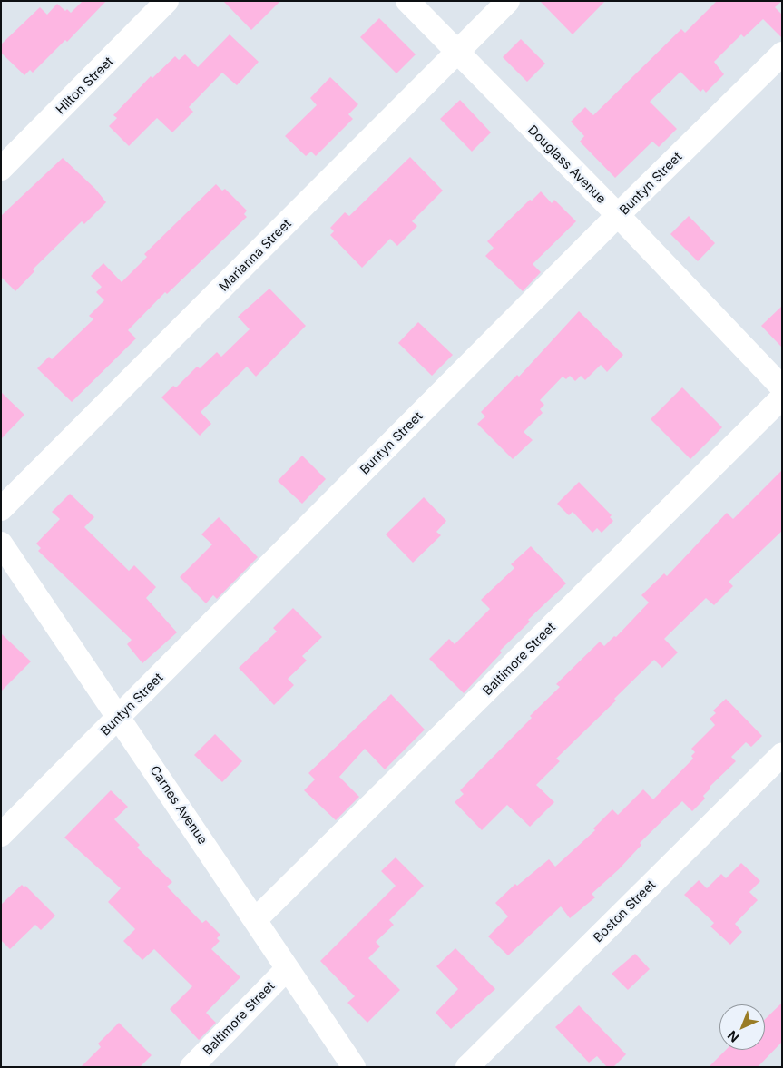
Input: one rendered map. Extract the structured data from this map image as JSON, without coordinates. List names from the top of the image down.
{
  "streets": {
    "street": [
      "Hilton Street",
      "Douglass Avenue",
      "Buntyn Street",
      "Marianna Street",
      "Baltimore Street",
      "Carnes Avenue",
      "Boston Street"
    ]
  },
  "crossings": [
    ["Douglass Avenue", "Buntyn Street"],
    ["Douglass Avenue", "Marianna Street"],
    ["Buntyn Street", "Carnes Avenue"],
    ["Baltimore Street", "Carnes Avenue"]
  ],
  "north": "bottom left"
}
